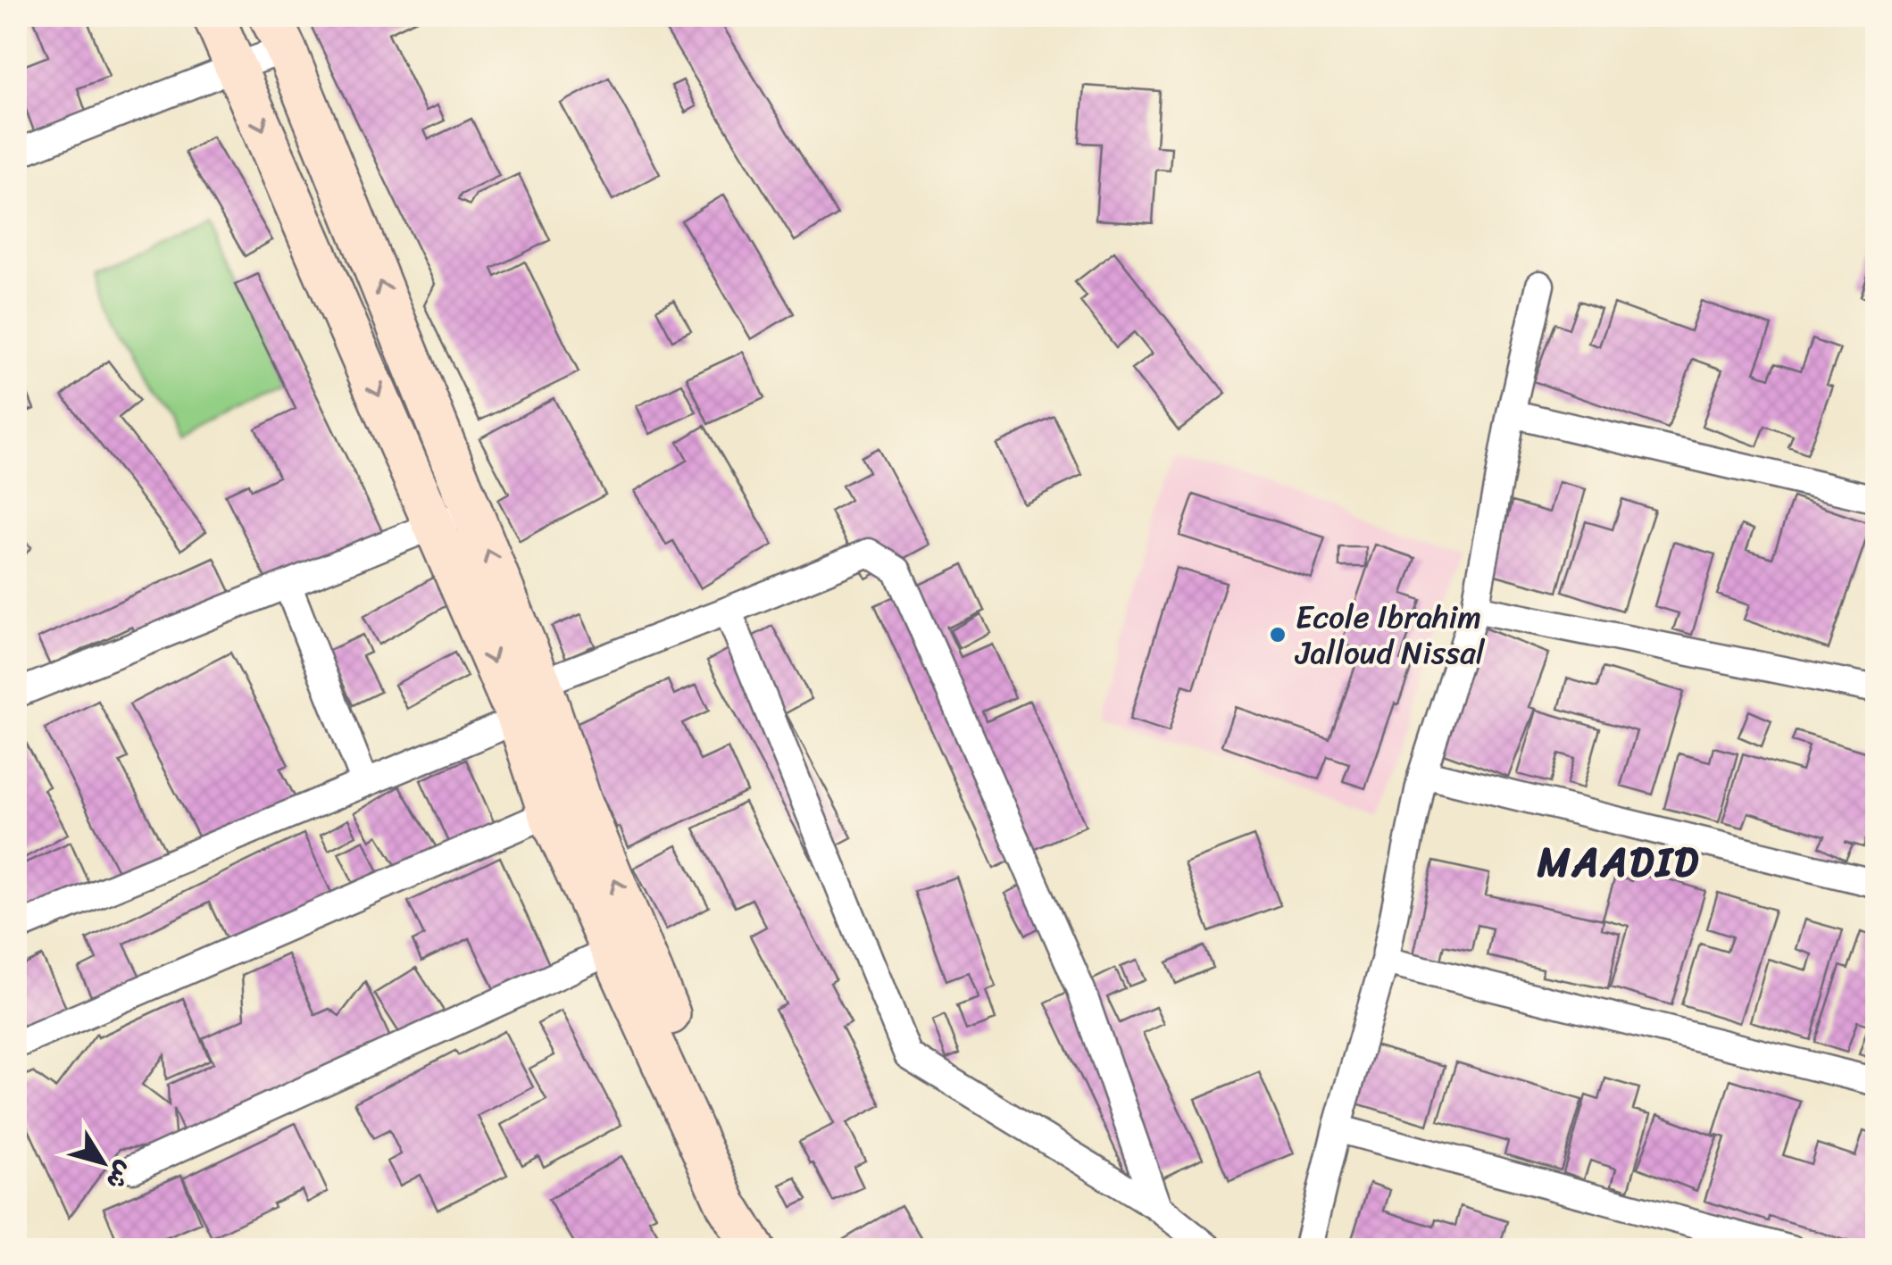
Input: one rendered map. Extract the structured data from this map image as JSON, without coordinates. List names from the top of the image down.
{
  "districts": ["MAADID"],
  "places": ["Ecole Ibrahim Jalloud Nissal"],
  "north": "bottom right"
}
